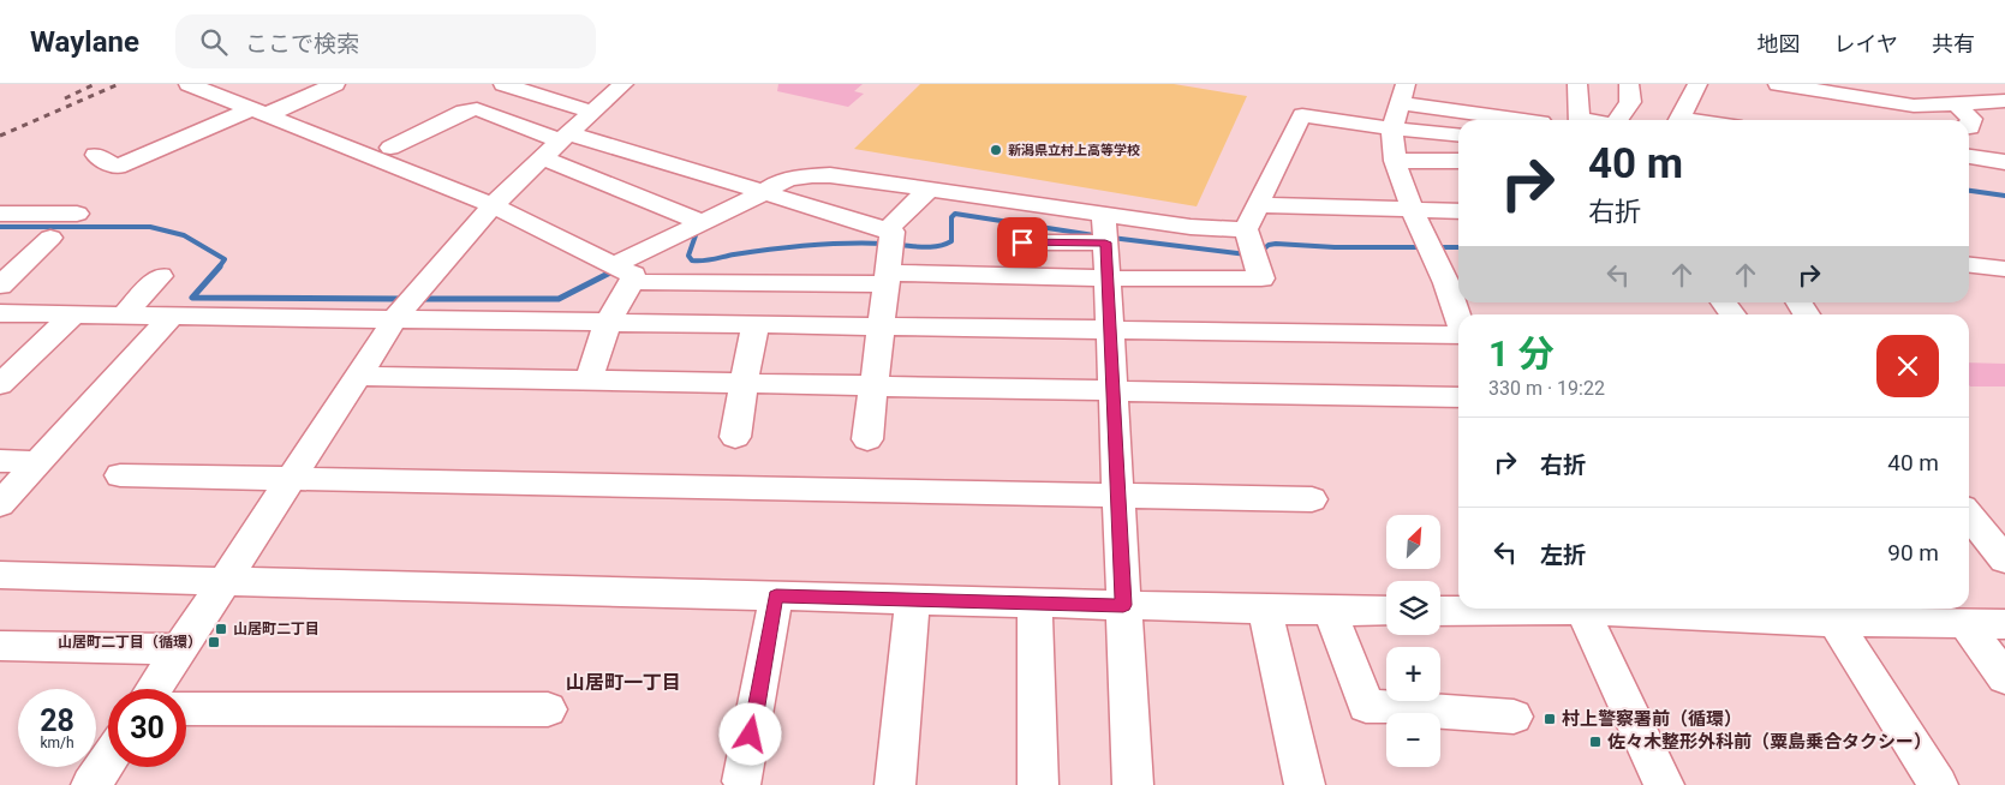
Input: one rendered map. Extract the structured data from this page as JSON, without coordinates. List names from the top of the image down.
{
  "districts": ["山居町一丁目"],
  "places": {
    "other": ["新潟県立村上高等学校"],
    "transit": [
      "山居町二丁目",
      "山居町二丁目（循環）",
      "村上警察署前（循環）",
      "佐々木整形外科前（粟島乗合タクシー）"
    ]
  },
  "north": "top right",
  "page": {
    "header": "Waylane",
    "search": "ここで検索",
    "nav": ["地図", "レイヤ", "共有"],
    "turn": ["40 m", "右折"],
    "heading": ["1 分", "330 m · 19:22"],
    "list": [
      {
        "name": "右折",
        "value": "40 m"
      },
      {
        "name": "左折",
        "value": "90 m"
      }
    ],
    "map_buttons": ["+", "−"],
    "speed": "28 km/h",
    "limit": "30"
  }
}
